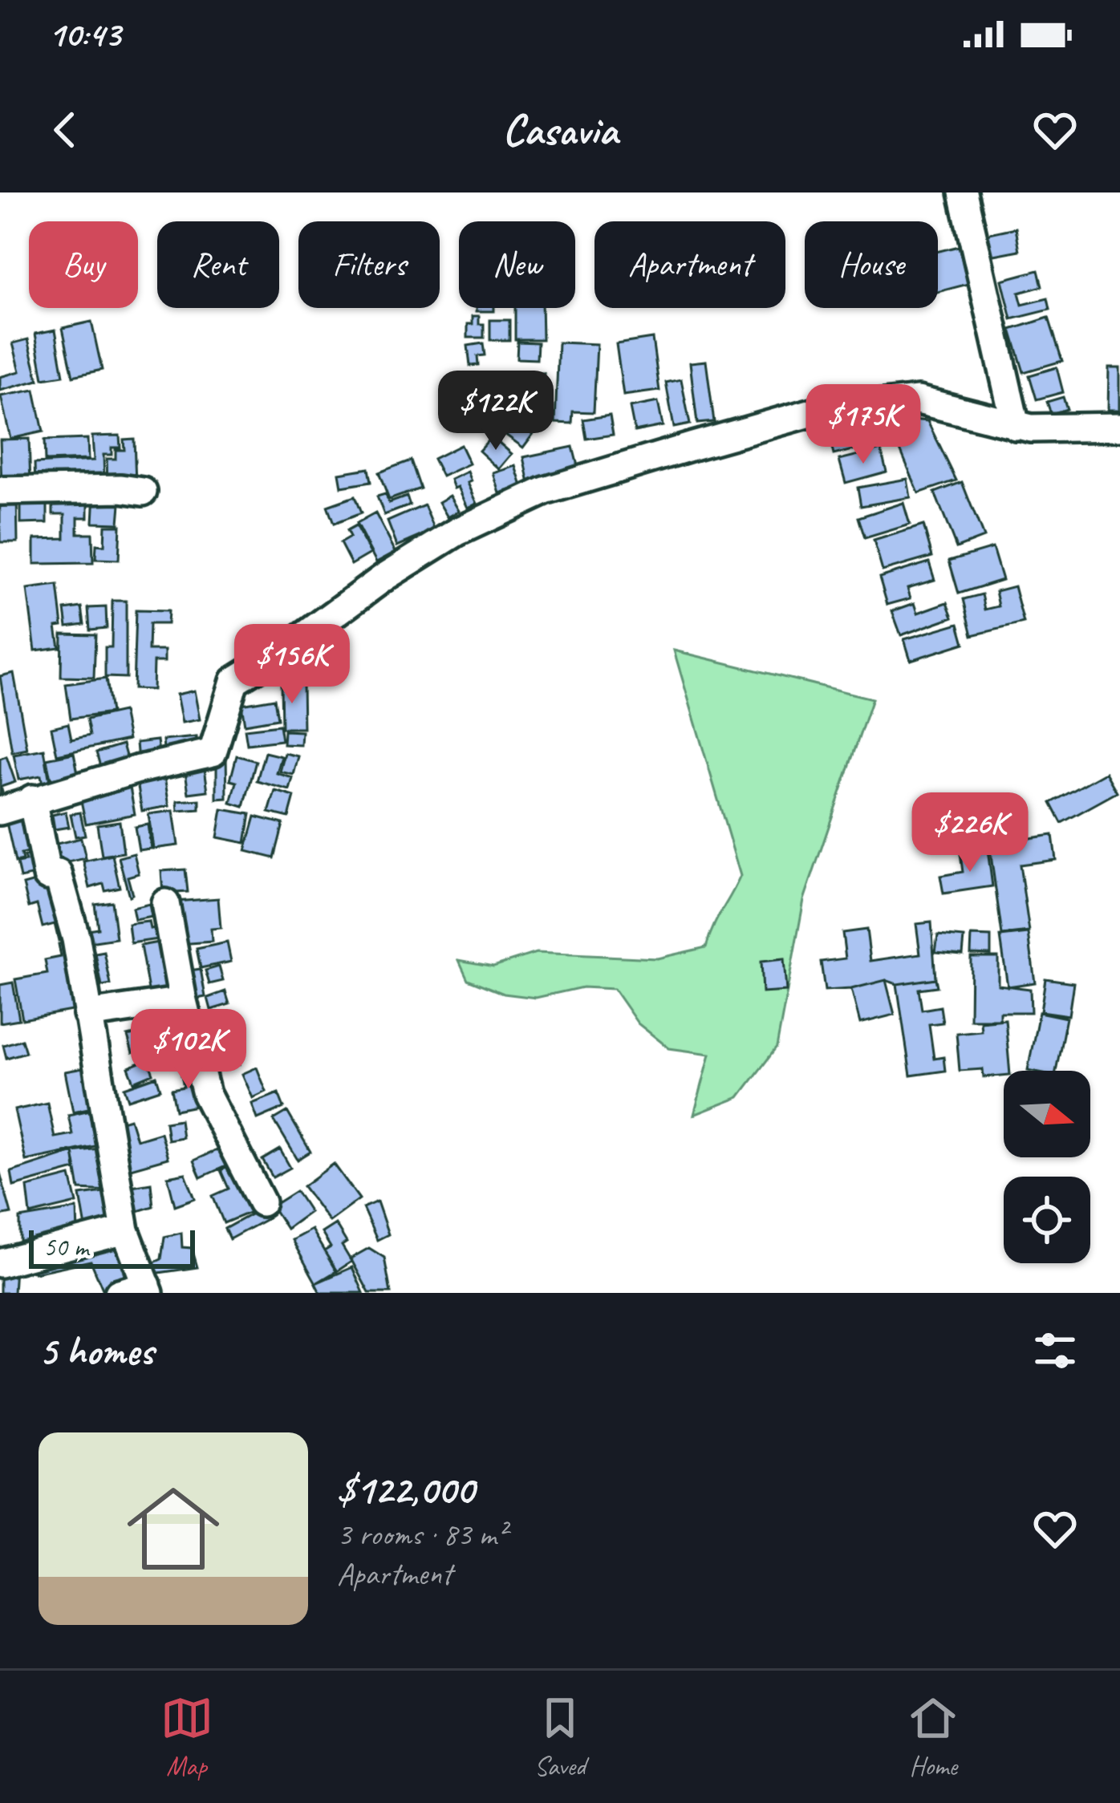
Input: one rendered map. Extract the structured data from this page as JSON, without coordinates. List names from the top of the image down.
{
  "scale_bar": "50 m",
  "north": "right",
  "page": {
    "status": "10:43",
    "header": "Casavia",
    "chip": [
      "Buy",
      "Rent",
      "Filters",
      "New",
      "Apartment",
      "House"
    ],
    "price": [
      "$122K",
      "$175K",
      "$156K",
      "$226K",
      "$102K"
    ],
    "scale": "50 m",
    "heading": "5 homes",
    "list": [
      {
        "name": "$122,000",
        "note": "3 rooms · 83 m² · Apartment"
      }
    ],
    "tabs": ["Map", "Saved", "Home"]
  }
}
